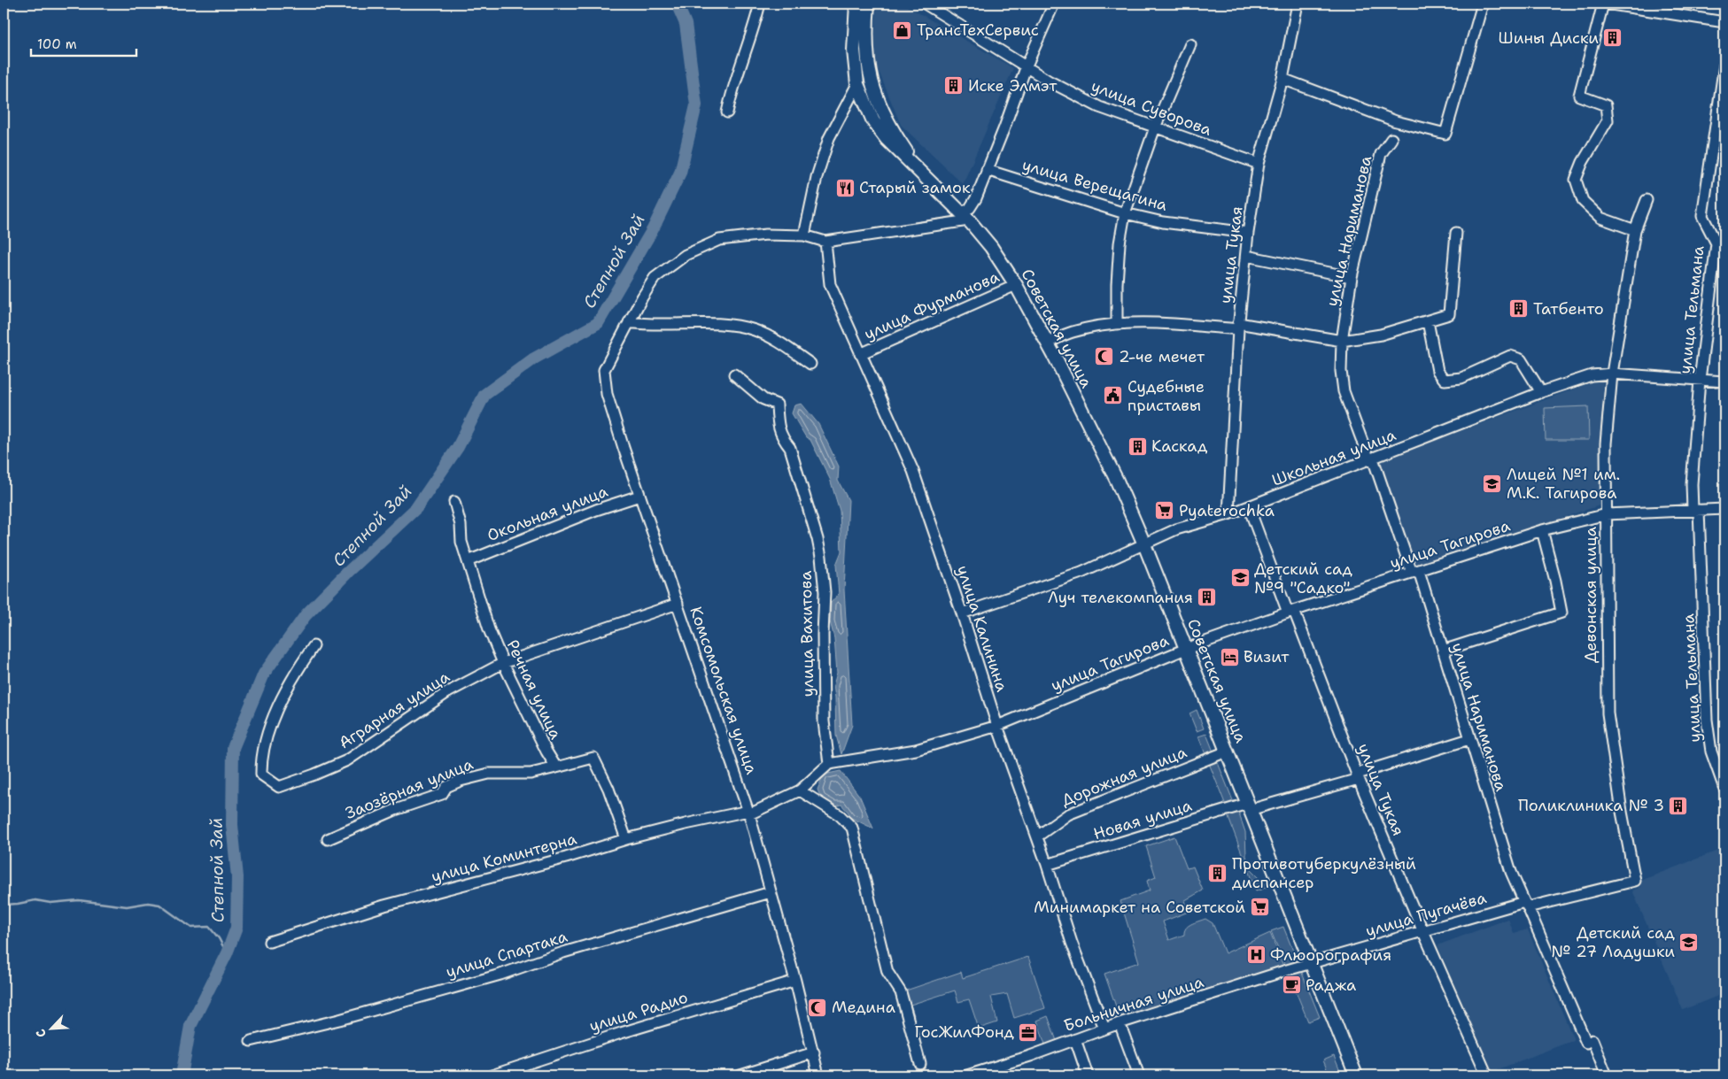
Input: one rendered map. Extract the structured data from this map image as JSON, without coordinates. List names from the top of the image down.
{
  "streets": {
    "main road": ["Советская улица"],
    "street": [
      "улица Суворова",
      "улица Верещагина",
      "улица Нариманова",
      "улица Тукая",
      "улица Фурманова",
      "улица Тельмана",
      "Школьная улица",
      "Окольная улица",
      "улица Тагирова",
      "Девонская улица",
      "улица Калинина",
      "улица Вахитова",
      "Речная улица",
      "Комсомольская улица",
      "Аграрная улица",
      "Дорожная улица",
      "Заозёрная улица",
      "Новая улица",
      "улица Коминтерна",
      "улица Пугачёва",
      "улица Спартака",
      "Больничная улица",
      "улица Радио"
    ]
  },
  "crossings": [
    ["улица Суворова", "улица Тукая"],
    ["улица Верещагина", "улица Тукая"],
    ["улица Нариманова", "Школьная улица"],
    ["улица Нариманова", "улица Тагирова"],
    ["улица Нариманова", "Девонская улица"],
    ["улица Нариманова", "Новая улица"],
    ["улица Нариманова", "улица Пугачёва"],
    ["улица Тукая", "Школьная улица"],
    ["улица Тукая", "улица Тагирова"],
    ["улица Тукая", "Новая улица"],
    ["улица Тукая", "улица Пугачёва"],
    ["улица Фурманова", "Советская улица"],
    ["улица Фурманова", "улица Калинина"],
    ["улица Тельмана", "Школьная улица"],
    ["улица Тельмана", "улица Тагирова"],
    ["Советская улица", "Школьная улица"],
    ["Советская улица", "улица Тагирова"],
    ["Советская улица", "Дорожная улица"],
    ["Советская улица", "Новая улица"],
    ["Советская улица", "улица Пугачёва"],
    ["Советская улица", "Больничная улица"],
    ["Школьная улица", "Девонская улица"],
    ["Школьная улица", "улица Калинина"],
    ["Окольная улица", "Речная улица"],
    ["Окольная улица", "Комсомольская улица"],
    ["улица Тагирова", "Девонская улица"],
    ["улица Тагирова", "улица Калинина"],
    ["улица Тагирова", "улица Вахитова"],
    ["Девонская улица", "улица Пугачёва"],
    ["улица Калинина", "Комсомольская улица"],
    ["улица Калинина", "Дорожная улица"],
    ["улица Калинина", "Новая улица"],
    ["улица Калинина", "Больничная улица"],
    ["Речная улица", "Аграрная улица"],
    ["Речная улица", "Заозёрная улица"],
    ["Комсомольская улица", "Аграрная улица"],
    ["Комсомольская улица", "улица Коминтерна"],
    ["Комсомольская улица", "улица Спартака"],
    ["Комсомольская улица", "улица Радио"],
    ["улица Пугачёва", "Больничная улица"]
  ],
  "water": ["Степной Зай"],
  "places": {
    "shop": ["ТрансТехСервис"],
    "building": [
      "Шины Диски",
      "Иске Элмэт",
      "Татбенто",
      "Каскад",
      "Луч телекомпания",
      "Поликлиника № 3",
      "Противотуберкулёзный диспансер"
    ],
    "restaurant": ["Старый замок"],
    "mosque": ["2-че мечет", "Медина"],
    "public building": ["Судебные приставы"],
    "school or university": ["Лицей №1 им. М.К. Тагирова", "Детский сад №9 \"Садко\"", "Детский сад № 27 Ладушки"],
    "supermarket": ["Pyaterochka", "Минимаркет на Советской"],
    "hotel": ["Визит"],
    "hospital": ["Флюорография"],
    "cafe": ["Раджа"],
    "office": ["ГосЖилФонд"]
  },
  "scale_bar": "100 m",
  "north": "bottom left"
}
